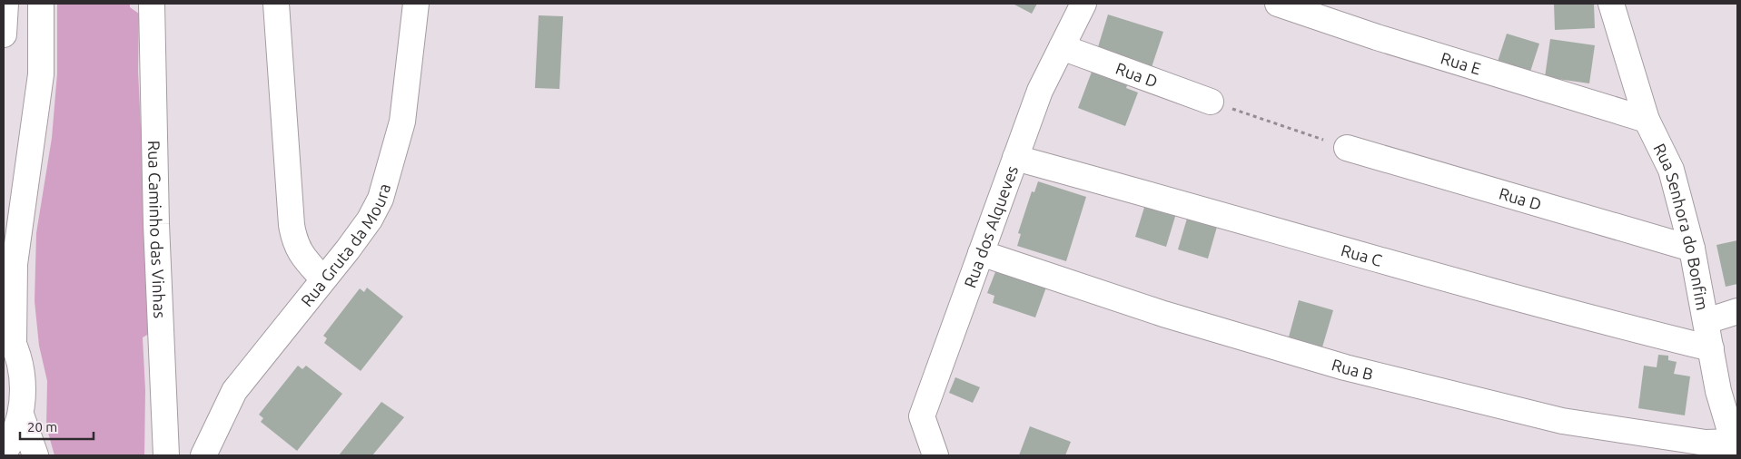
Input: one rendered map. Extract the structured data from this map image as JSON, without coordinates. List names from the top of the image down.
{
  "streets": {
    "main road": [
      "Rua E",
      "Rua D",
      "Rua dos Alqueves",
      "Rua Senhora do Bonfim",
      "Rua Caminho das Vinhas",
      "Rua Gruta da Moura",
      "Rua C",
      "Rua B"
    ]
  },
  "crossings": [
    ["Rua E", "Rua Senhora do Bonfim"],
    ["Rua D", "Rua dos Alqueves"],
    ["Rua D", "Rua Senhora do Bonfim"],
    ["Rua dos Alqueves", "Rua C"],
    ["Rua dos Alqueves", "Rua B"],
    ["Rua Senhora do Bonfim", "Rua C"],
    ["Rua Senhora do Bonfim", "Rua B"]
  ],
  "scale_bar": "20 m"
}
